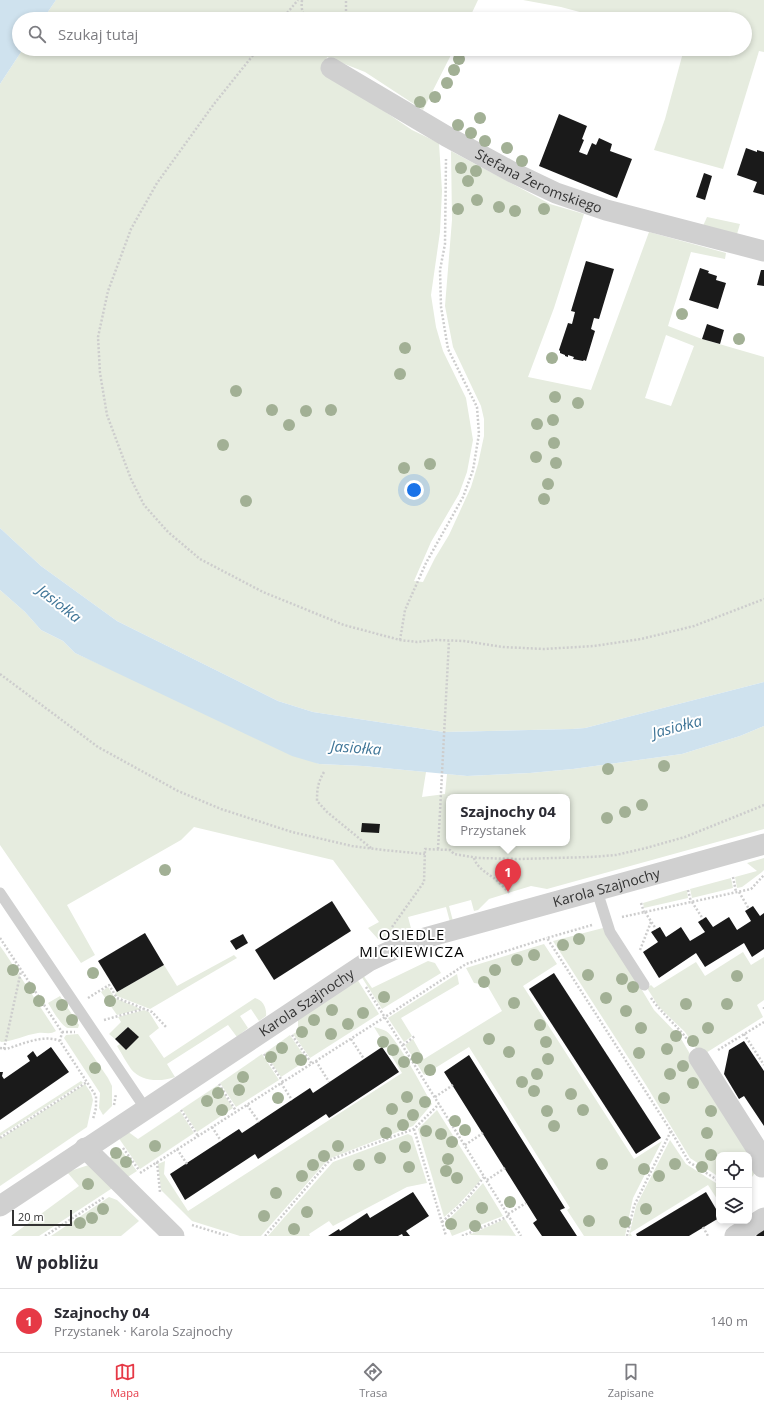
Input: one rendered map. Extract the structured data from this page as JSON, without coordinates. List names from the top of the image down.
{
  "streets": {
    "street": ["Stefana Żeromskiego", "Karola Szajnochy"]
  },
  "districts": ["OSIEDLE MICKIEWICZA"],
  "water": ["Jasiołka"],
  "scale_bar": "20 m",
  "page": {
    "search": "Szukaj tutaj",
    "popup": ["Szajnochy 04", "Przystanek"],
    "pins": "1",
    "scale": "20 m",
    "heading": "W pobliżu",
    "list": [
      {
        "mark": "1",
        "name": "Szajnochy 04",
        "note": "Przystanek · Karola Szajnochy",
        "value": "140 m"
      }
    ],
    "nav": ["Mapa", "Trasa", "Zapisane"]
  }
}
